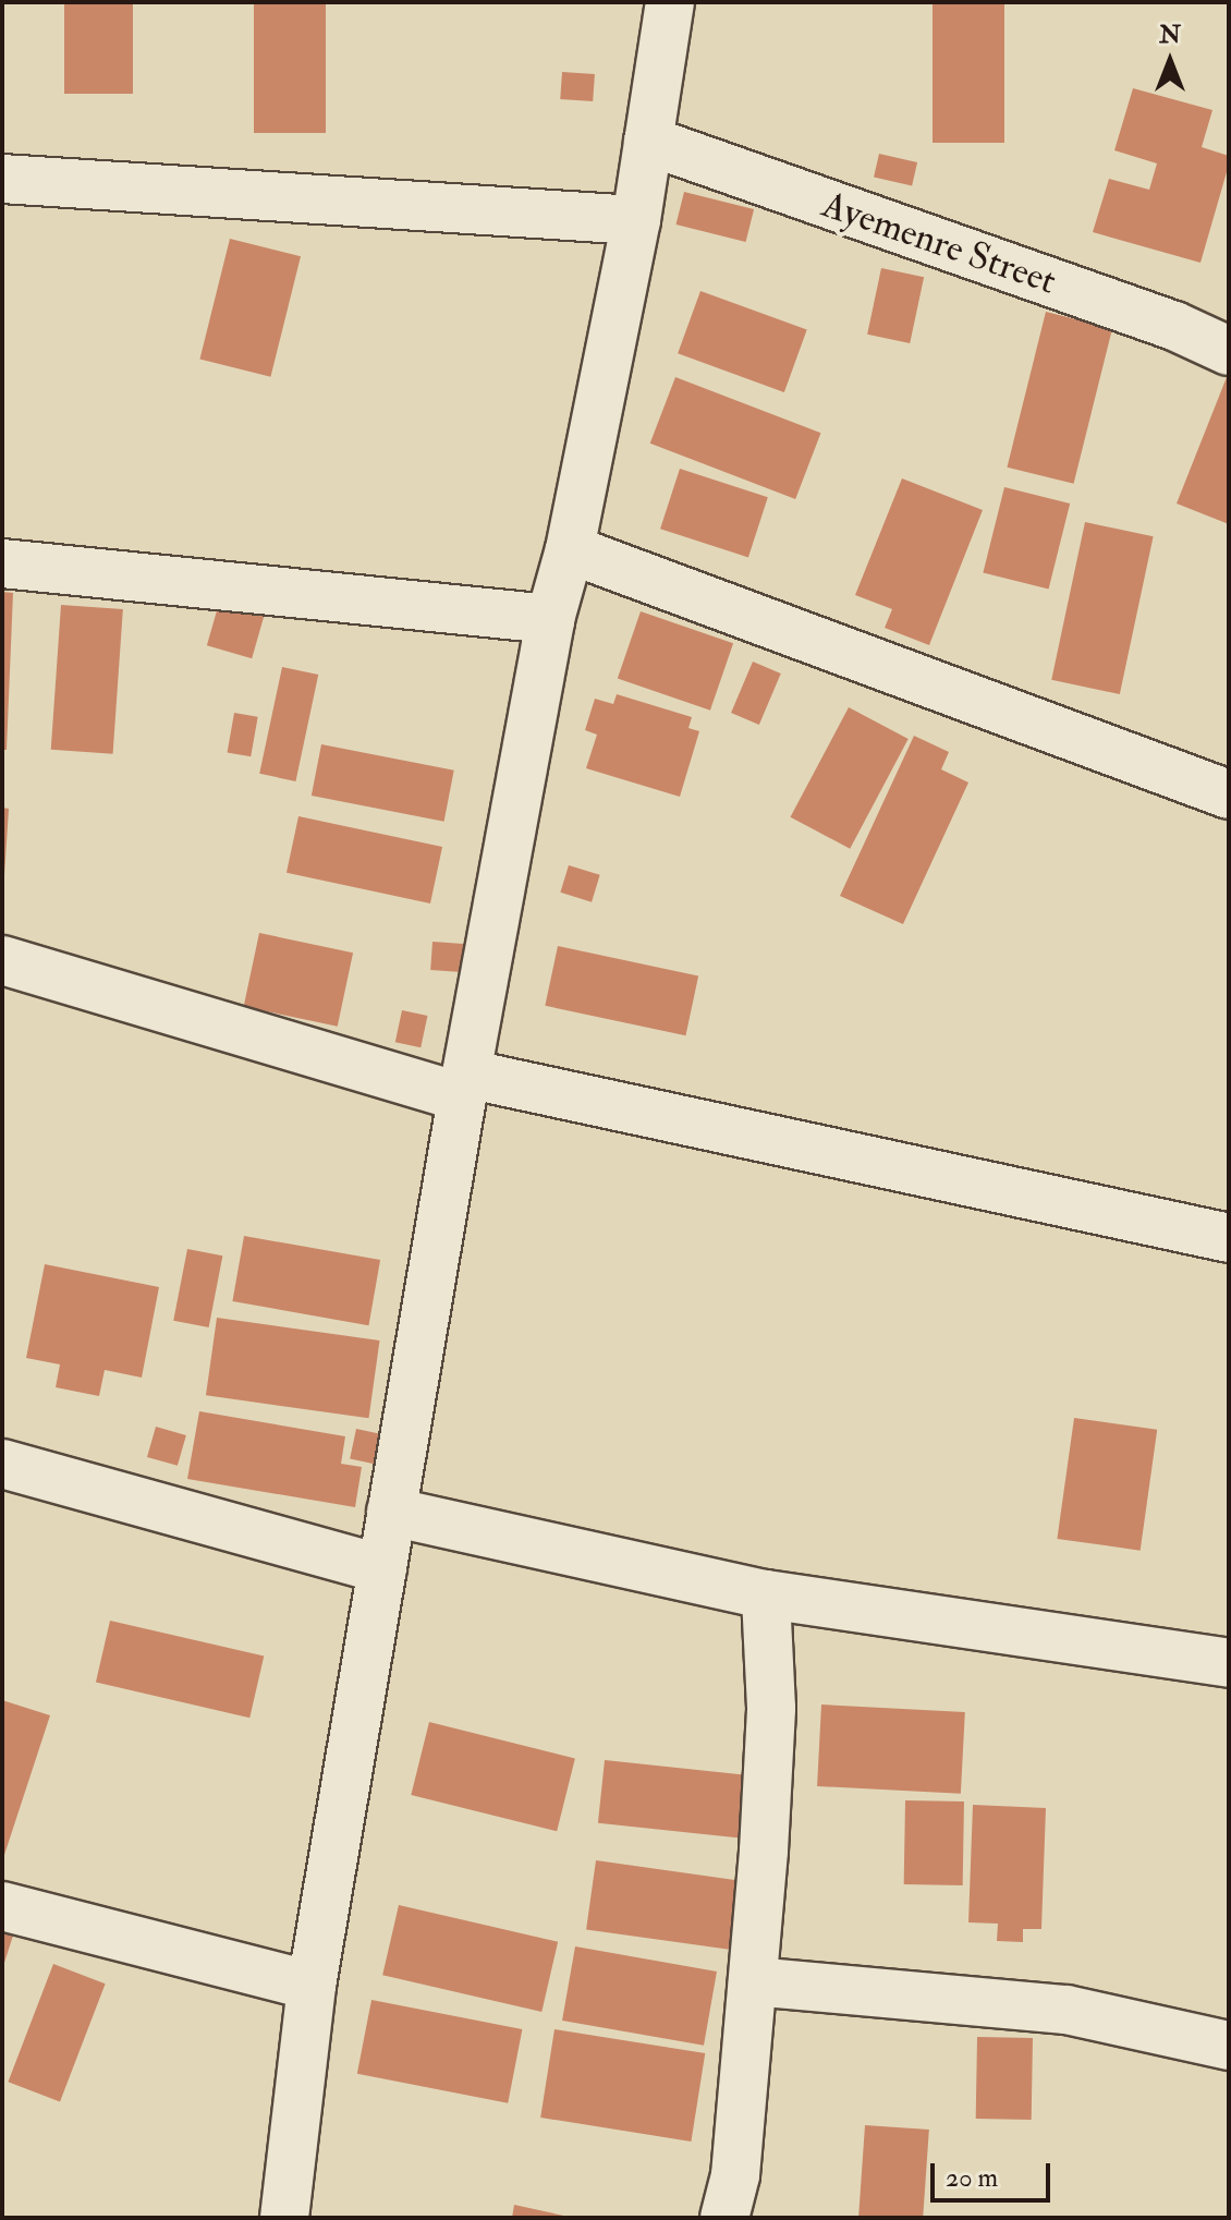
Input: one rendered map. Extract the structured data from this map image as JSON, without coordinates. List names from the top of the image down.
{
  "streets": {
    "street": ["Ayemenre Street"]
  },
  "scale_bar": "20 m",
  "north": "top"
}
